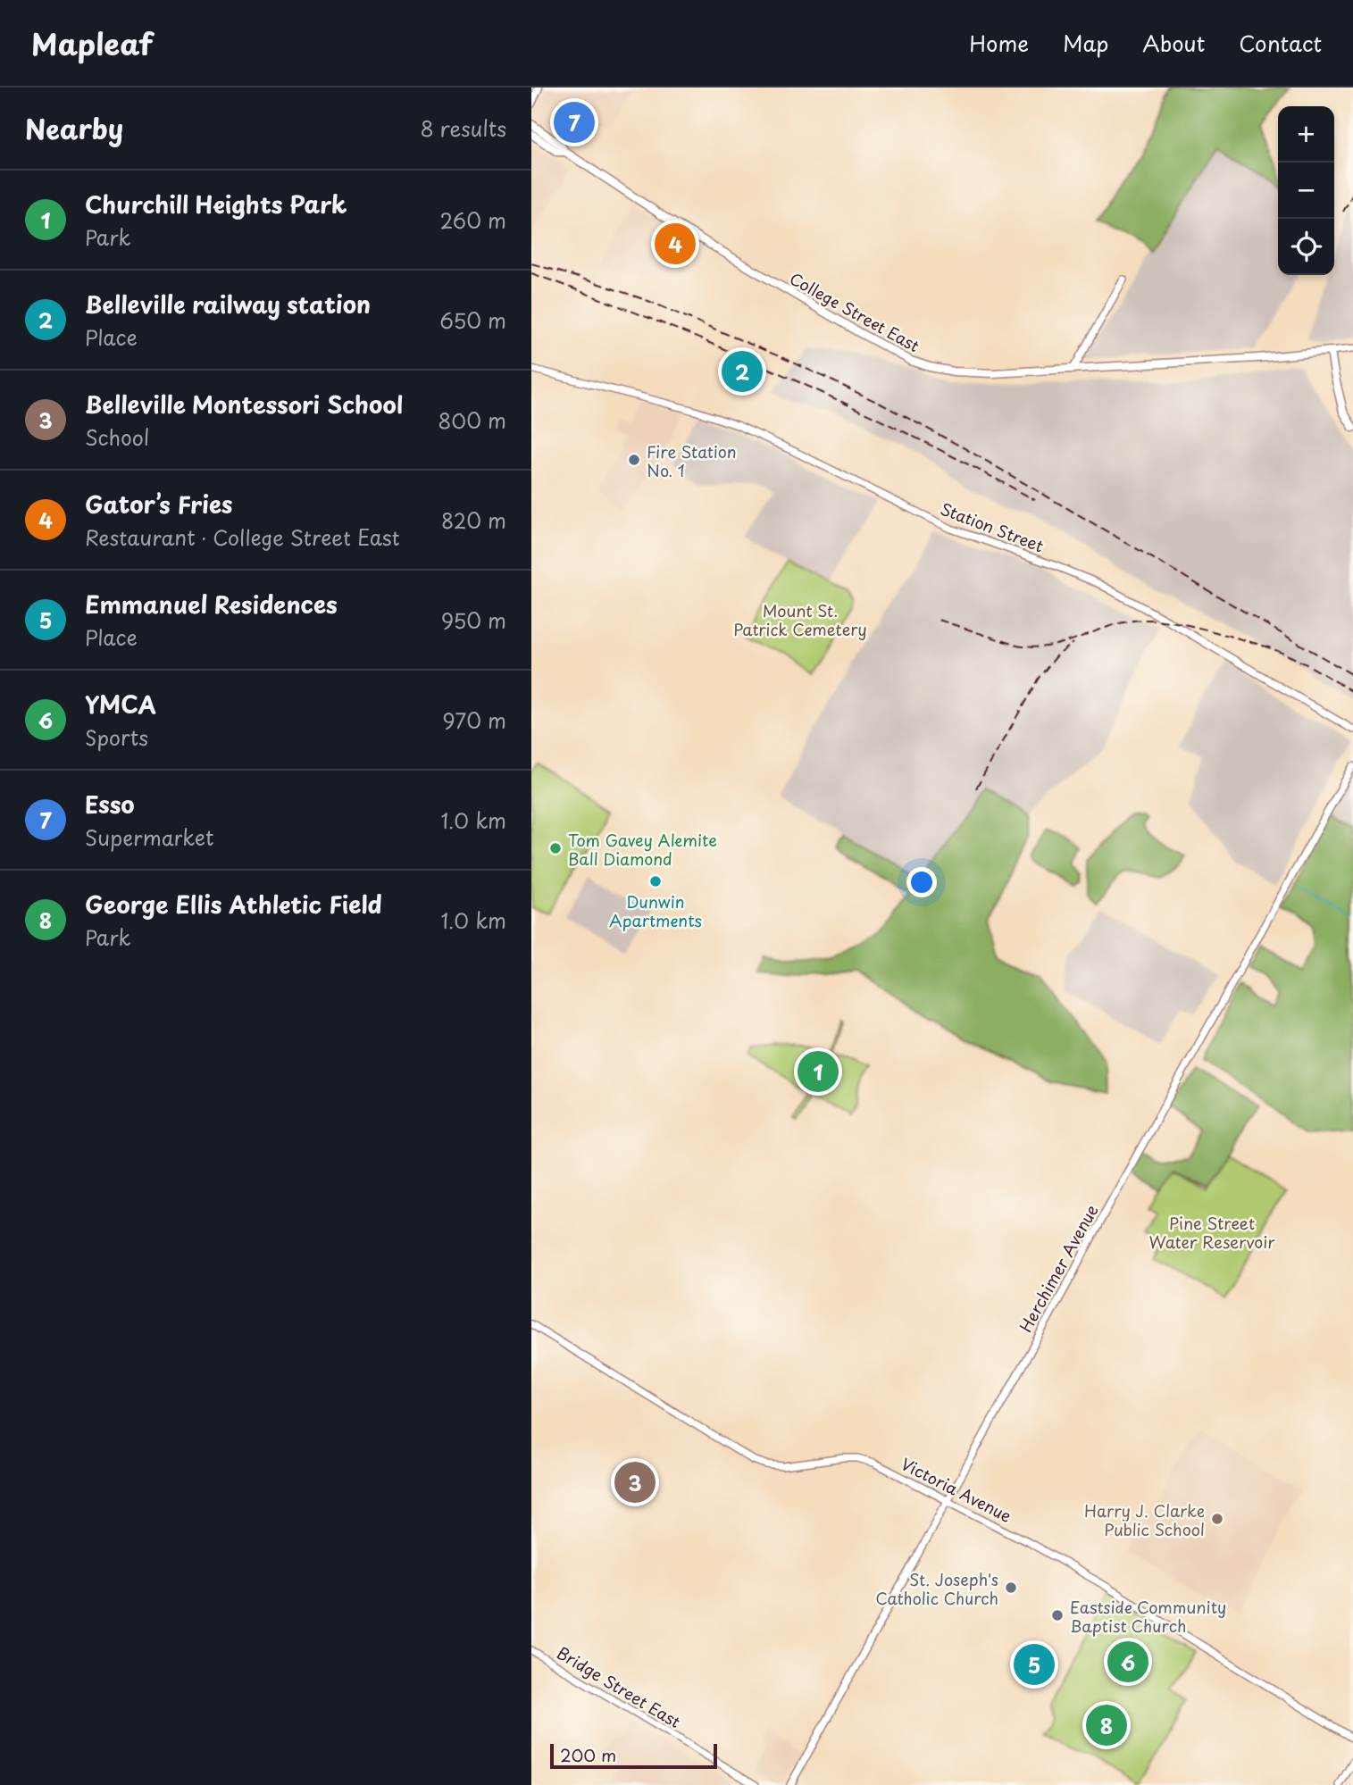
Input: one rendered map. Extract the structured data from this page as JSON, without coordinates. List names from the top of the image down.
{
  "streets": {
    "main road": ["College Street East"],
    "street": [
      "Station Street",
      "Herchimer Avenue",
      "Victoria Avenue",
      "Bridge Street East"
    ]
  },
  "crossings": [
    ["Herchimer Avenue", "Victoria Avenue"]
  ],
  "parks": ["Mount St. Patrick Cemetery", "Pine Street Water Reservoir"],
  "places": [
    "Fire Station No. 1",
    "Tom Gavey Alemite Ball Diamond",
    "Dunwin Apartments",
    "Harry J. Clarke Public School",
    "St. Joseph's Catholic Church",
    "Eastside Community Baptist Church"
  ],
  "scale_bar": "200 m",
  "page": {
    "header": "Mapleaf",
    "nav": [
      "Home",
      "Map",
      "About",
      "Contact"
    ],
    "heading": ["Nearby", "8 results"],
    "pins": [
      "7",
      "4",
      "2",
      "1",
      "3",
      "6",
      "5",
      "8"
    ],
    "map_buttons": ["+", "−"],
    "list": [
      {
        "mark": "1",
        "name": "Churchill Heights Park",
        "note": "Park",
        "value": "260 m"
      },
      {
        "mark": "2",
        "name": "Belleville railway station",
        "note": "Place",
        "value": "650 m"
      },
      {
        "mark": "3",
        "name": "Belleville Montessori School",
        "note": "School",
        "value": "800 m"
      },
      {
        "mark": "4",
        "name": "Gator’s Fries",
        "note": "Restaurant · College Street East",
        "value": "820 m"
      },
      {
        "mark": "5",
        "name": "Emmanuel Residences",
        "note": "Place",
        "value": "950 m"
      },
      {
        "mark": "6",
        "name": "YMCA",
        "note": "Sports",
        "value": "970 m"
      },
      {
        "mark": "7",
        "name": "Esso",
        "note": "Supermarket",
        "value": "1.0 km"
      },
      {
        "mark": "8",
        "name": "George Ellis Athletic Field",
        "note": "Park",
        "value": "1.0 km"
      }
    ],
    "scale": "200 m"
  }
}
